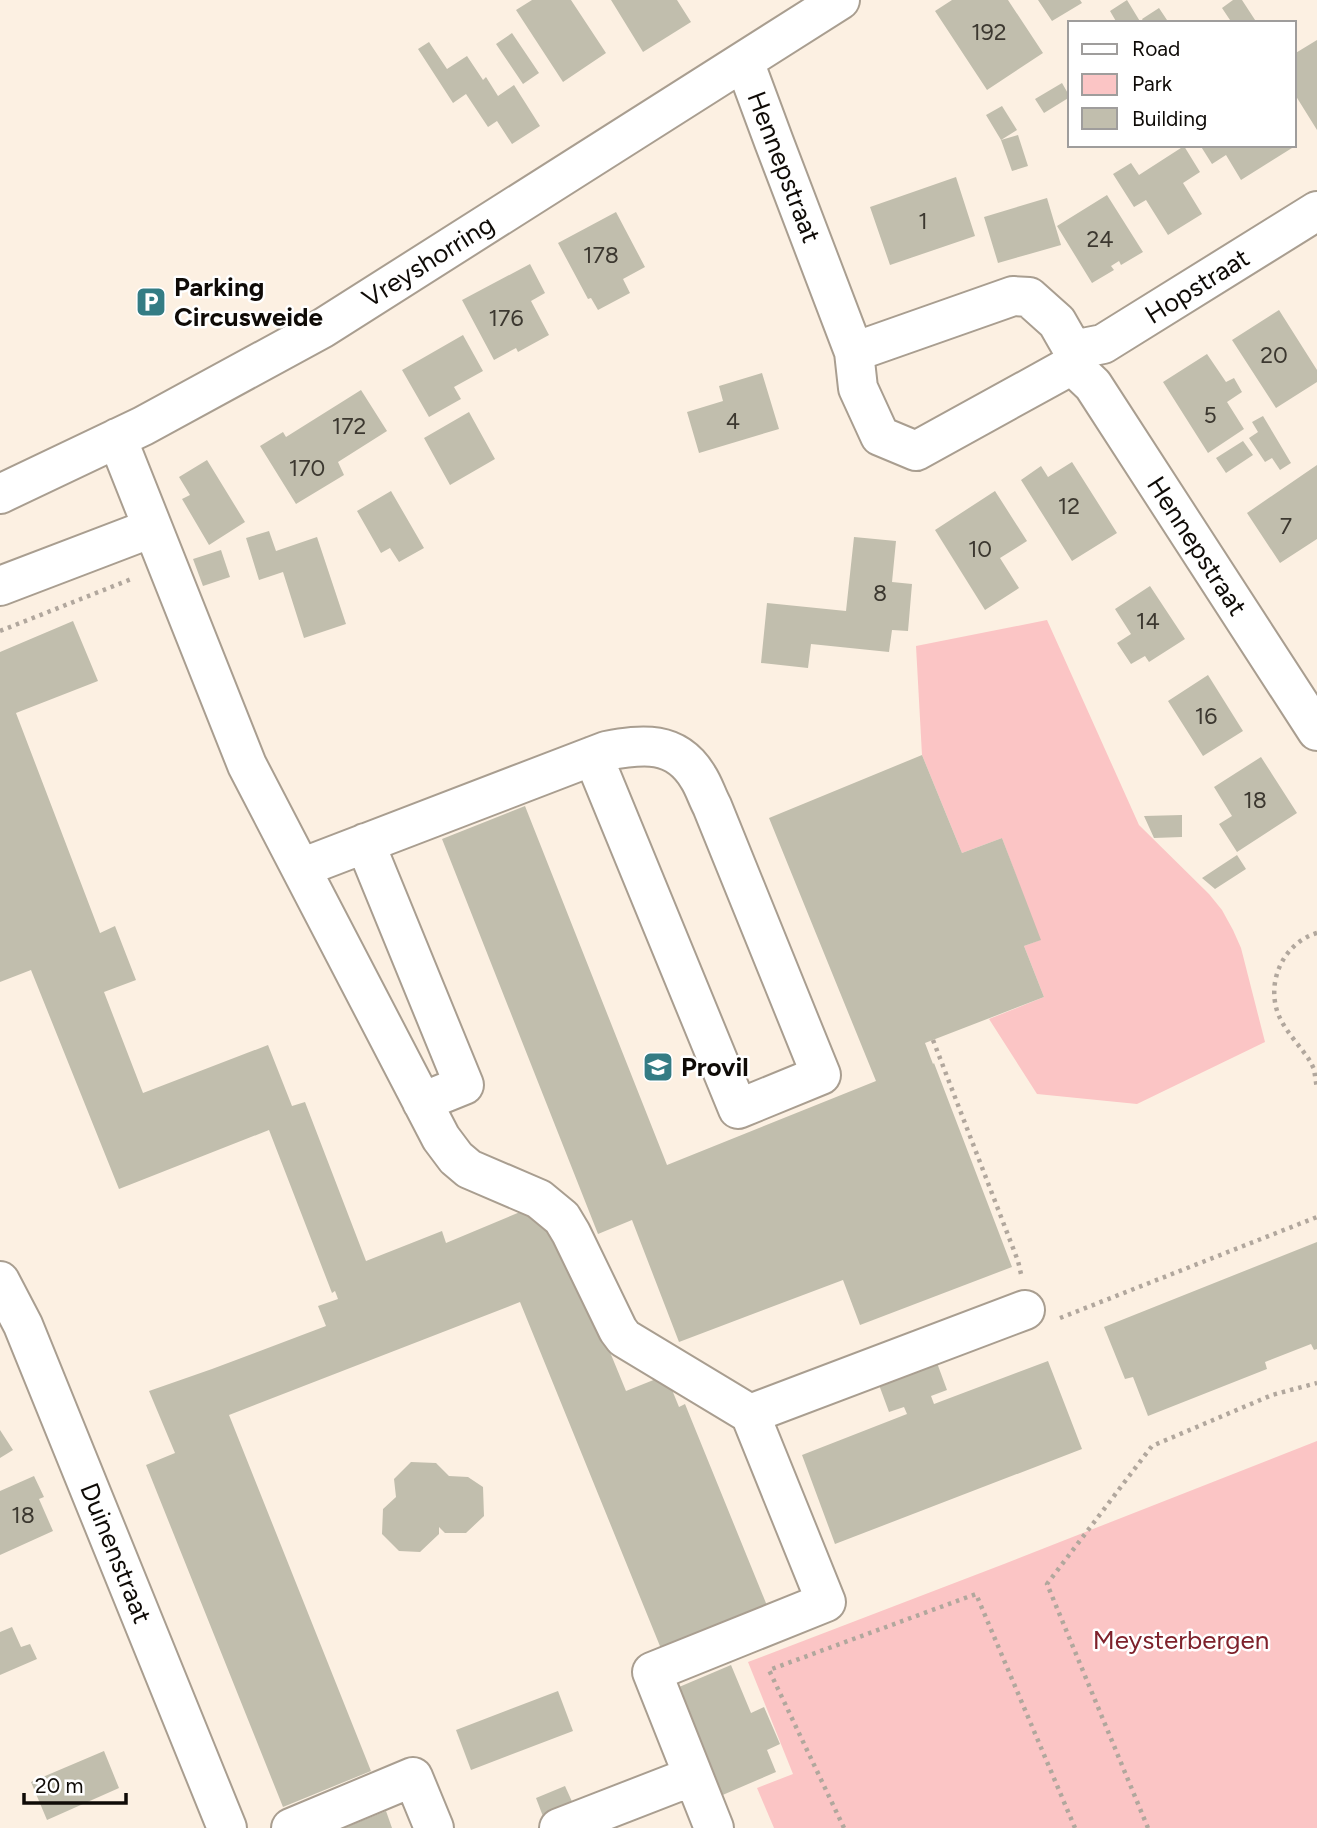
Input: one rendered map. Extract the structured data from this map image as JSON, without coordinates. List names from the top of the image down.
{
  "streets": {
    "street": [
      "Hennepstraat",
      "Vreyshorring",
      "Hopstraat",
      "Duinenstraat"
    ]
  },
  "crossings": [
    ["Hennepstraat", "Vreyshorring"],
    ["Hennepstraat", "Hopstraat"]
  ],
  "parks": ["Meysterbergen"],
  "places": {
    "parking": ["Parking Circusweide"],
    "school or university": ["Provil"]
  },
  "house_numbers": [
    "192",
    "1",
    "24",
    "178",
    "176",
    "20",
    "5",
    "4",
    "172",
    "170",
    "12",
    "7",
    "10",
    "8",
    "14",
    "16",
    "18",
    "18"
  ],
  "legend": ["Road", "Park", "Building"],
  "scale_bar": "20 m"
}
